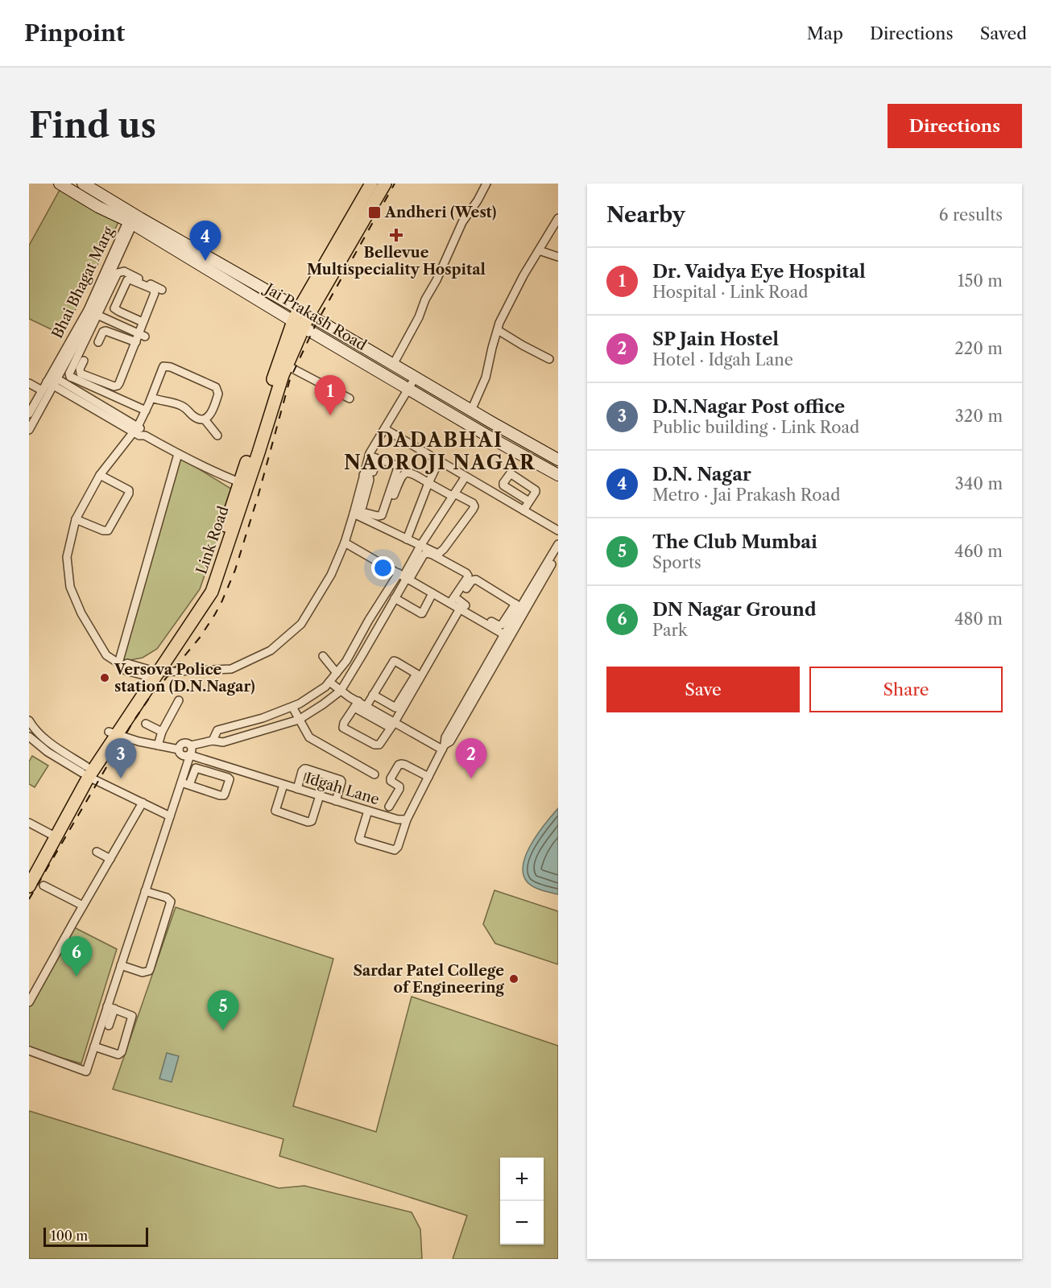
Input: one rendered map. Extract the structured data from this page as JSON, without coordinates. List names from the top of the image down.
{
  "streets": {
    "main road": ["Jai Prakash Road", "Link Road"],
    "street": ["Bhai Bhagat Marg", "Idgah Lane"]
  },
  "crossings": [
    ["Jai Prakash Road", "Link Road"]
  ],
  "districts": ["DADABHAI NAOROJI NAGAR"],
  "places": {
    "transit": ["Andheri (West)"],
    "health": ["Bellevue Multispeciality Hospital"],
    "other": ["Versova Police station (D.N.Nagar)", "Sardar Patel College of Engineering"]
  },
  "scale_bar": "100 m",
  "page": {
    "header": "Pinpoint",
    "nav": ["Map", "Directions", "Saved"],
    "buttons": [
      "Directions",
      ["Save", "Share"]
    ],
    "title": "Find us",
    "heading": ["Nearby", "6 results"],
    "pins": [
      "4",
      "1",
      "2",
      "3",
      "6",
      "5"
    ],
    "list": [
      {
        "mark": "1",
        "name": "Dr. Vaidya Eye Hospital",
        "note": "Hospital · Link Road",
        "value": "150 m"
      },
      {
        "mark": "2",
        "name": "SP Jain Hostel",
        "note": "Hotel · Idgah Lane",
        "value": "220 m"
      },
      {
        "mark": "3",
        "name": "D.N.Nagar Post office",
        "note": "Public building · Link Road",
        "value": "320 m"
      },
      {
        "mark": "4",
        "name": "D.N. Nagar",
        "note": "Metro · Jai Prakash Road",
        "value": "340 m"
      },
      {
        "mark": "5",
        "name": "The Club Mumbai",
        "note": "Sports",
        "value": "460 m"
      },
      {
        "mark": "6",
        "name": "DN Nagar Ground",
        "note": "Park",
        "value": "480 m"
      }
    ],
    "map_buttons": ["+", "−"],
    "scale": "100 m"
  }
}
